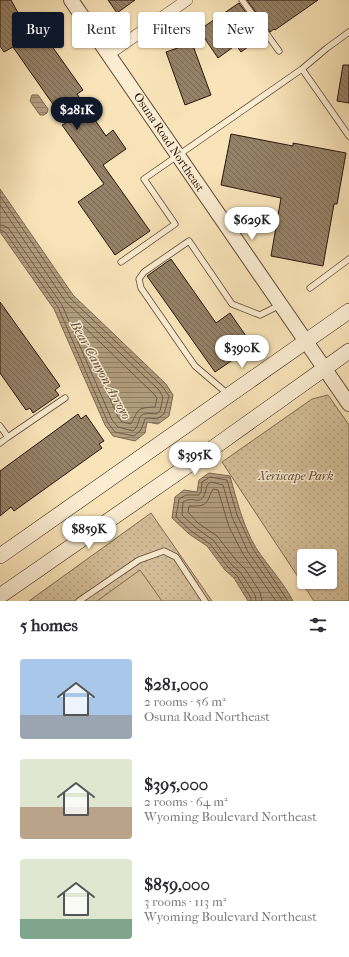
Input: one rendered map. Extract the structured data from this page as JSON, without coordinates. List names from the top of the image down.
{
  "streets": {
    "street": ["Osuna Road Northeast"]
  },
  "water": ["Bear Canyon Arroyo"],
  "parks": ["Xeriscape Park"],
  "page": {
    "chip": [
      "Buy",
      "Rent",
      "Filters",
      "New"
    ],
    "price": [
      "$281K",
      "$629K",
      "$390K",
      "$395K",
      "$859K"
    ],
    "heading": "5 homes",
    "list": [
      {
        "name": "$281,000",
        "note": "2 rooms · 56 m² · Osuna Road Northeast"
      },
      {
        "name": "$395,000",
        "note": "2 rooms · 64 m² · Wyoming Boulevard Northeast"
      },
      {
        "name": "$859,000",
        "note": "3 rooms · 113 m² · Wyoming Boulevard Northeast"
      }
    ]
  }
}
